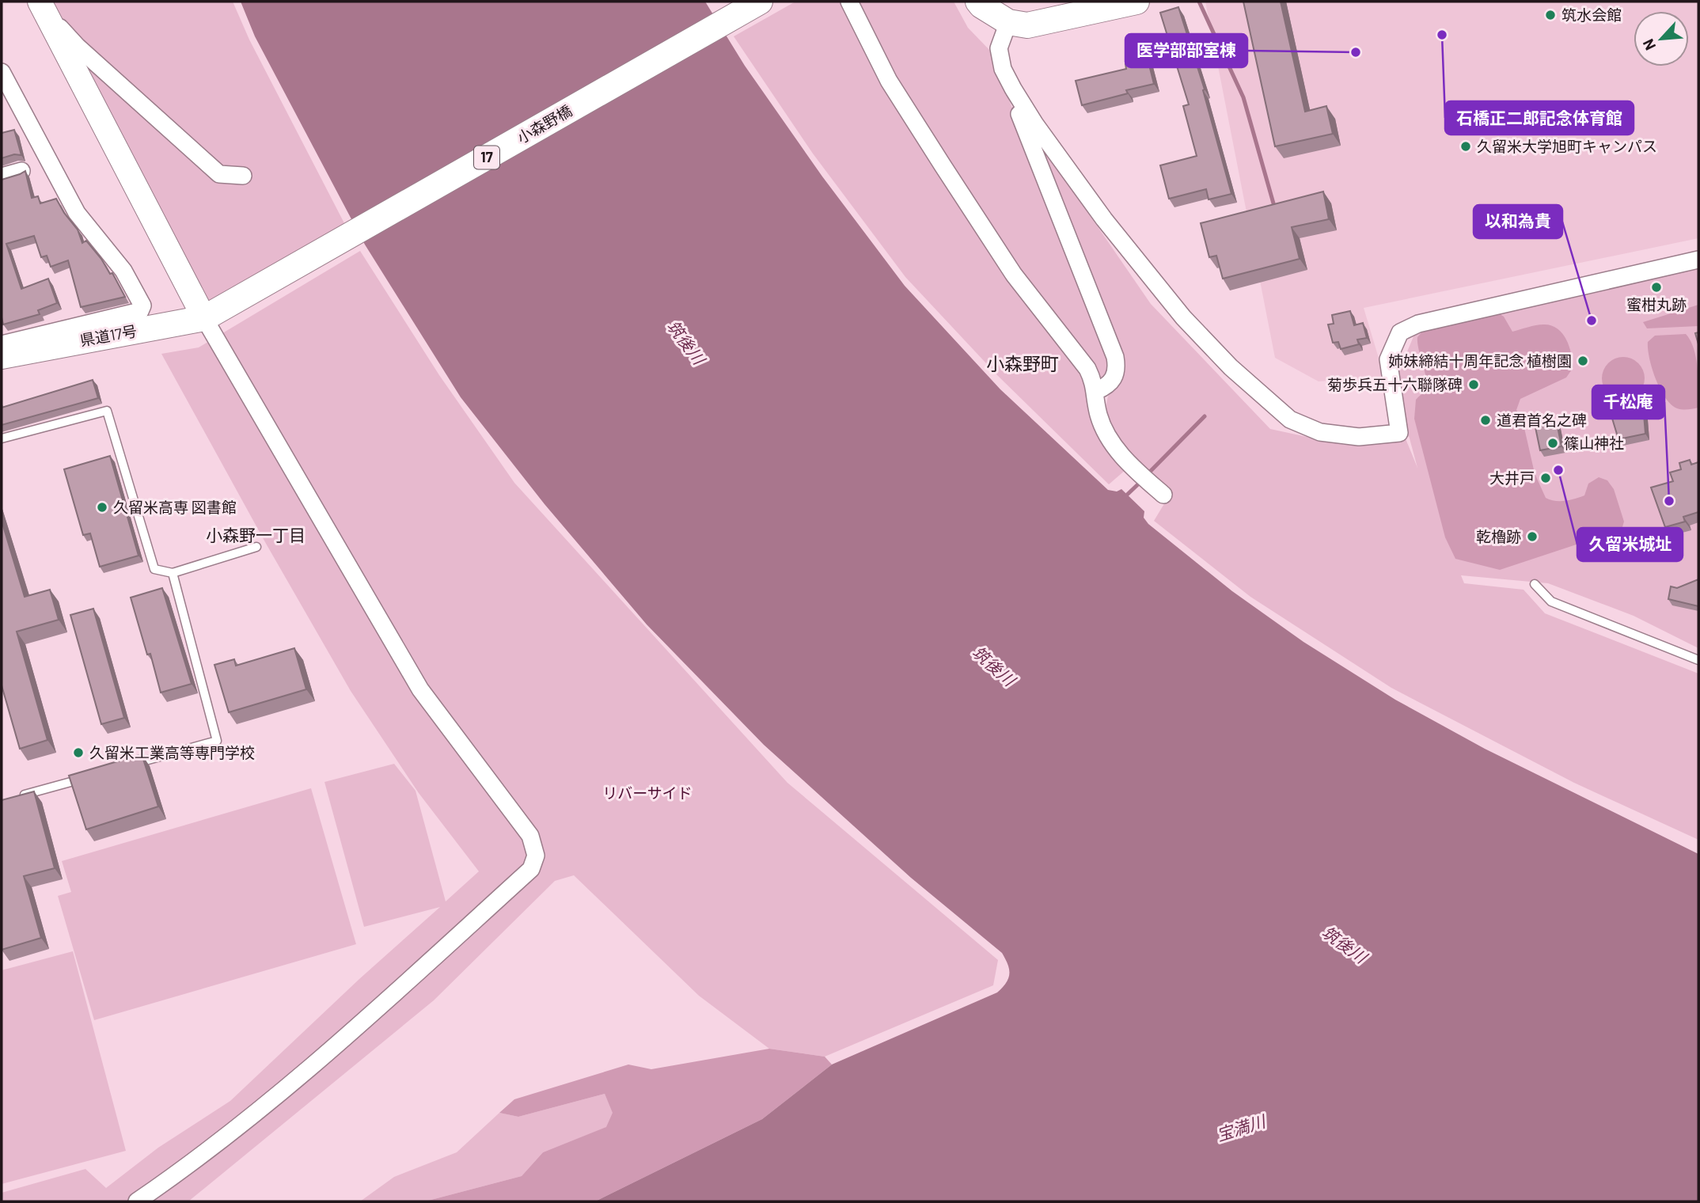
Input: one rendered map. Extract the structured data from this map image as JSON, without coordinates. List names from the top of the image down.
{
  "streets": {
    "main road": ["小森野橋", "17", "県道17号"]
  },
  "crossings": [
    ["小森野橋", "県道17号"]
  ],
  "districts": ["小森野町", "小森野一丁目"],
  "water": ["筑後川", "宝満川"],
  "parks": ["リバーサイド"],
  "places": [
    "筑水会館",
    "石橋正二郎記念体育館",
    "医学部部室棟",
    "久留米大学旭町キャンパス",
    "蜜柑丸跡",
    "以和為貴",
    "姉妹締結十周年記念 植樹園",
    "菊歩兵五十六聯隊碑",
    "道君首名之碑",
    "篠山神社",
    "久留米城址",
    "大井戸",
    "千松庵",
    "久留米高専 図書館",
    "乾櫓跡",
    "久留米工業高等専門学校"
  ],
  "north": "bottom left"
}
